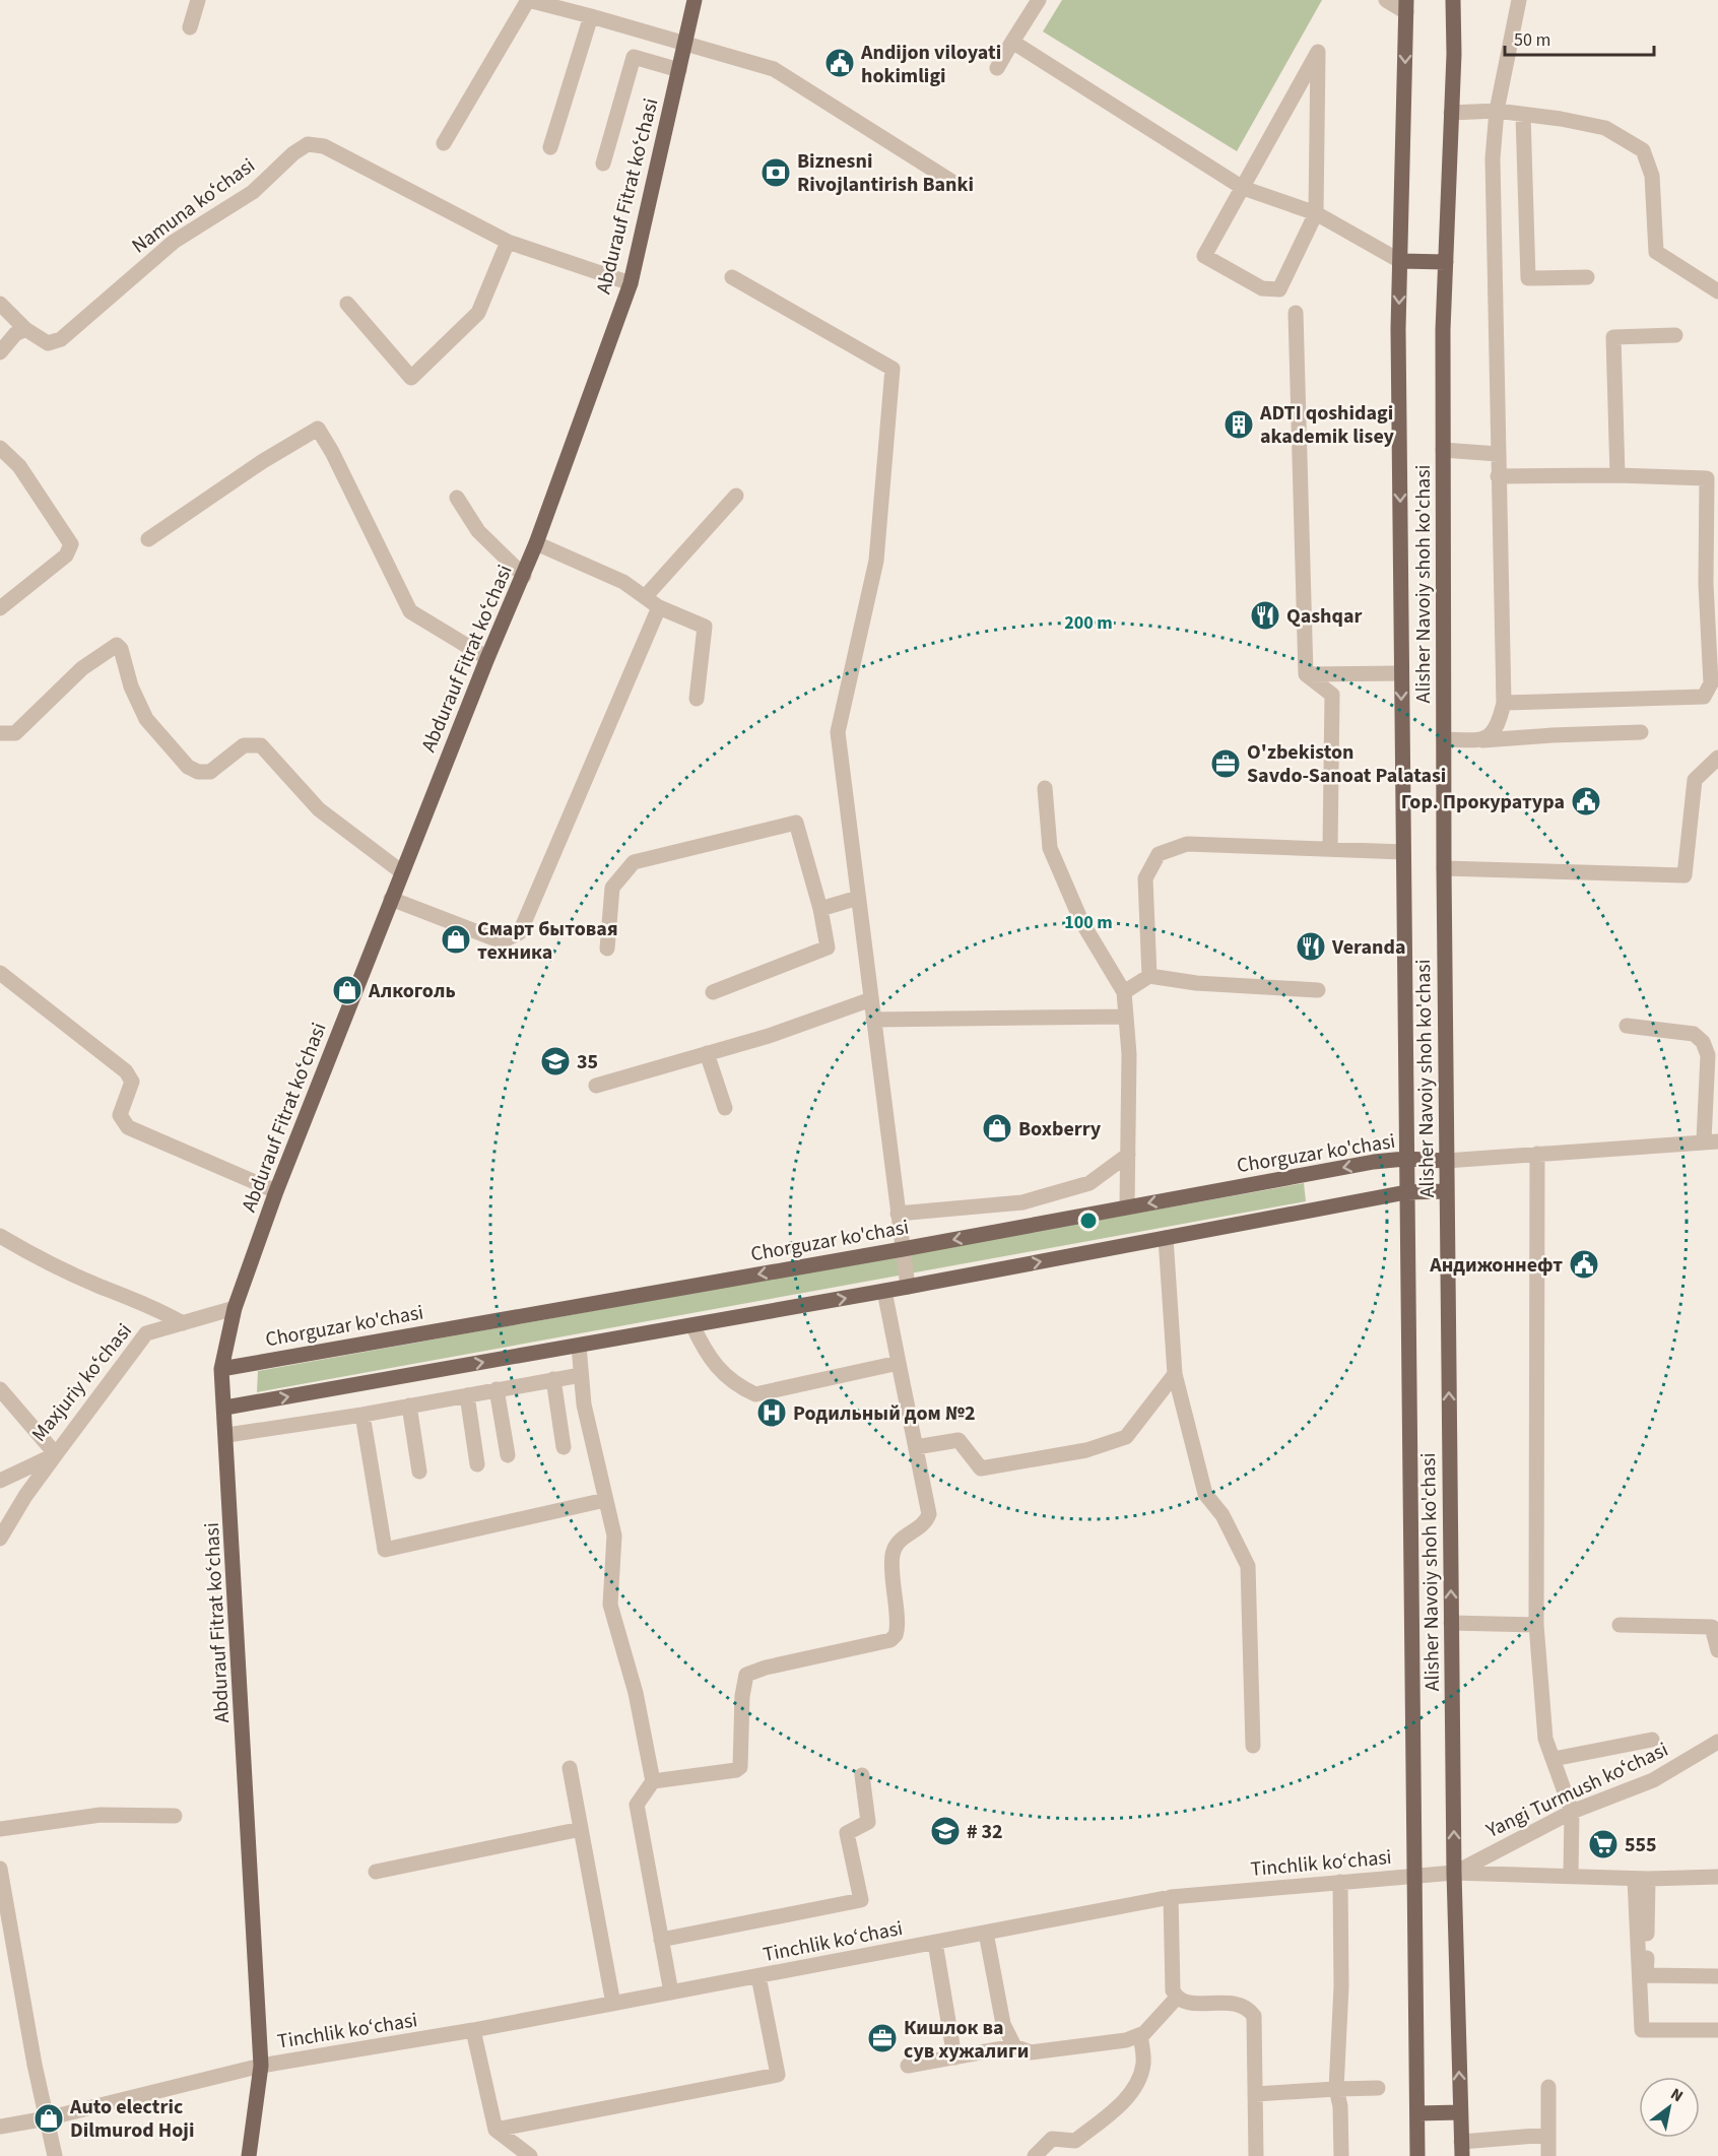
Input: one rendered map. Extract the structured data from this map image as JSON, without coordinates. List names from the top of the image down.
{
  "streets": {
    "main road": ["Abdurauf Fitrat koʻchasi", "Alisher Navoiy shoh ko'chasi", "Chorguzar ko'chasi"],
    "street": [
      "Namuna koʻchasi",
      "Maxjuriy koʻchasi",
      "Yangi Turmush koʻchasi",
      "Tinchlik kо‘chasi"
    ]
  },
  "crossings": [
    ["Abdurauf Fitrat koʻchasi", "Namuna koʻchasi"],
    ["Abdurauf Fitrat koʻchasi", "Chorguzar ko'chasi"],
    ["Abdurauf Fitrat koʻchasi", "Maxjuriy koʻchasi"],
    ["Abdurauf Fitrat koʻchasi", "Tinchlik kо‘chasi"],
    ["Alisher Navoiy shoh ko'chasi", "Chorguzar ko'chasi"],
    ["Alisher Navoiy shoh ko'chasi", "Yangi Turmush koʻchasi"],
    ["Alisher Navoiy shoh ko'chasi", "Tinchlik kо‘chasi"],
    ["Yangi Turmush koʻchasi", "Tinchlik kо‘chasi"]
  ],
  "places": {
    "public building": ["Andijon vilоyati hоkimligi", "Гор. Прокуратура", "Андижоннефт"],
    "bank": ["Biznesni Rivojlantirish Banki"],
    "building": ["ADTI qoshidagi akademik lisey"],
    "restaurant": ["Qashqar", "Veranda"],
    "office": ["O'zbekiston Savdo-Sanoat Palatasi", "Кишлок ва сув хужалиги"],
    "shop": [
      "Смарт бытовая техника",
      "Алкоголь",
      "Boxberry",
      "Auto electric Dilmurod Hoji"
    ],
    "school or university": ["35", "# 32"],
    "hospital": ["Родильный дом №2"],
    "supermarket": ["555"]
  },
  "scale_bar": "50 m",
  "north": "top right",
  "rings": ["200 m", "100 m"]
}
